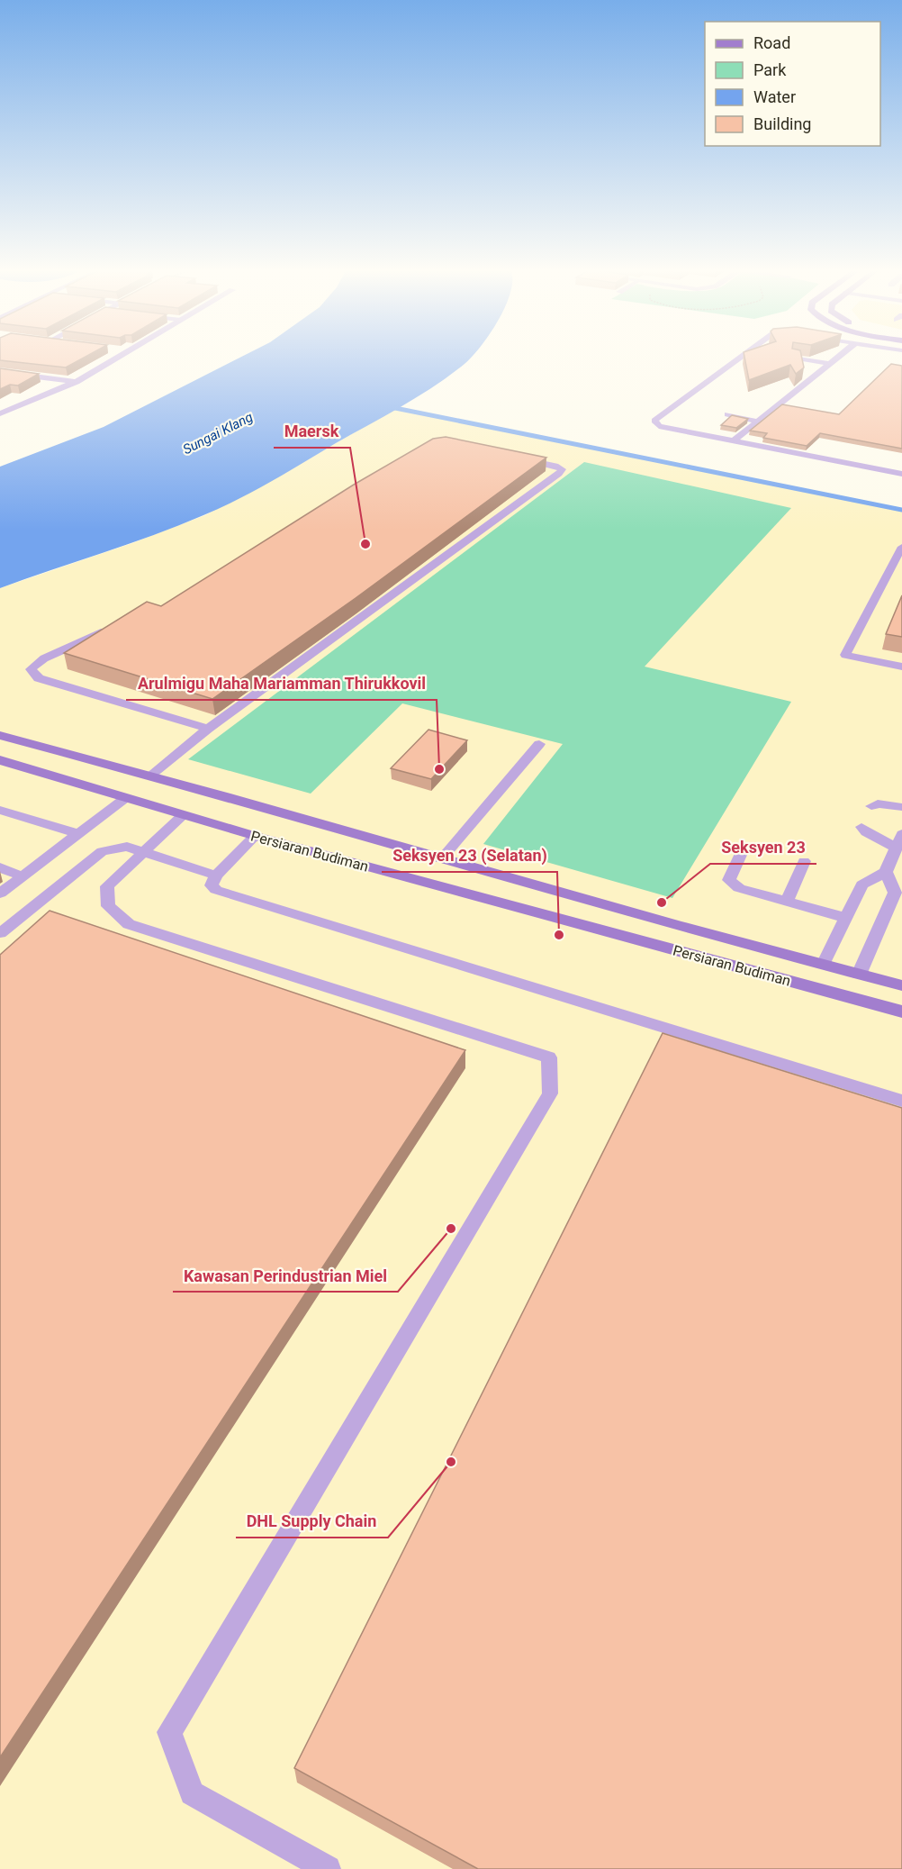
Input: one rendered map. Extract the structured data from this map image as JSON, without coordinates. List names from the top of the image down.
{
  "streets": {
    "main road": ["Persiaran Budiman"]
  },
  "water": ["Sungai Klang"],
  "places": [
    "Maersk",
    "Arulmigu Maha Mariamman Thirukkovil",
    "Seksyen 23",
    "Seksyen 23 (Selatan)",
    "Kawasan Perindustrian Miel",
    "DHL Supply Chain"
  ],
  "legend": [
    "Road",
    "Park",
    "Water",
    "Building"
  ]
}
